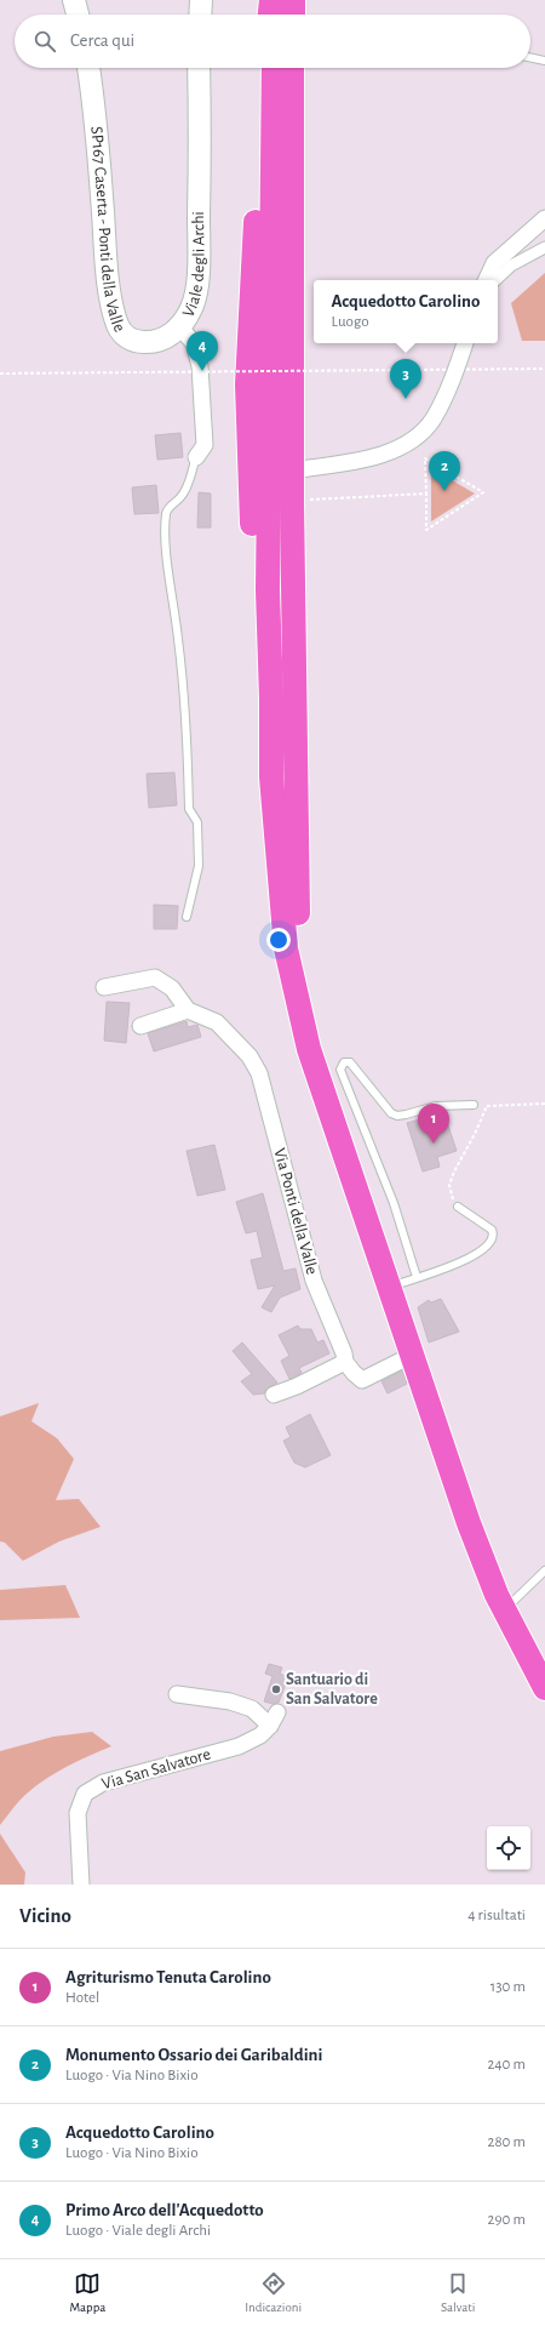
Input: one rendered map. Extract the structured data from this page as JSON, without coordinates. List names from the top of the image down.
{
  "streets": {
    "main road": ["SP167 Caserta - Ponti della Valle", "Viale degli Archi"],
    "street": ["Via Ponti della Valle", "Via San Salvatore"]
  },
  "crossings": [
    ["SP167 Caserta - Ponti della Valle", "Viale degli Archi"]
  ],
  "places": ["Santuario di San Salvatore"],
  "page": {
    "search": "Cerca qui",
    "popup": ["Acquedotto Carolino", "Luogo"],
    "pins": [
      "4",
      "3",
      "2",
      "1"
    ],
    "heading": ["Vicino", "4 risultati"],
    "list": [
      {
        "mark": "1",
        "name": "Agriturismo Tenuta Carolino",
        "note": "Hotel",
        "value": "130 m"
      },
      {
        "mark": "2",
        "name": "Monumento Ossario dei Garibaldini",
        "note": "Luogo · Via Nino Bixio",
        "value": "240 m"
      },
      {
        "mark": "3",
        "name": "Acquedotto Carolino",
        "note": "Luogo · Via Nino Bixio",
        "value": "280 m"
      },
      {
        "mark": "4",
        "name": "Primo Arco dell'Acquedotto",
        "note": "Luogo · Viale degli Archi",
        "value": "290 m"
      }
    ],
    "nav": ["Mappa", "Indicazioni", "Salvati"]
  }
}
